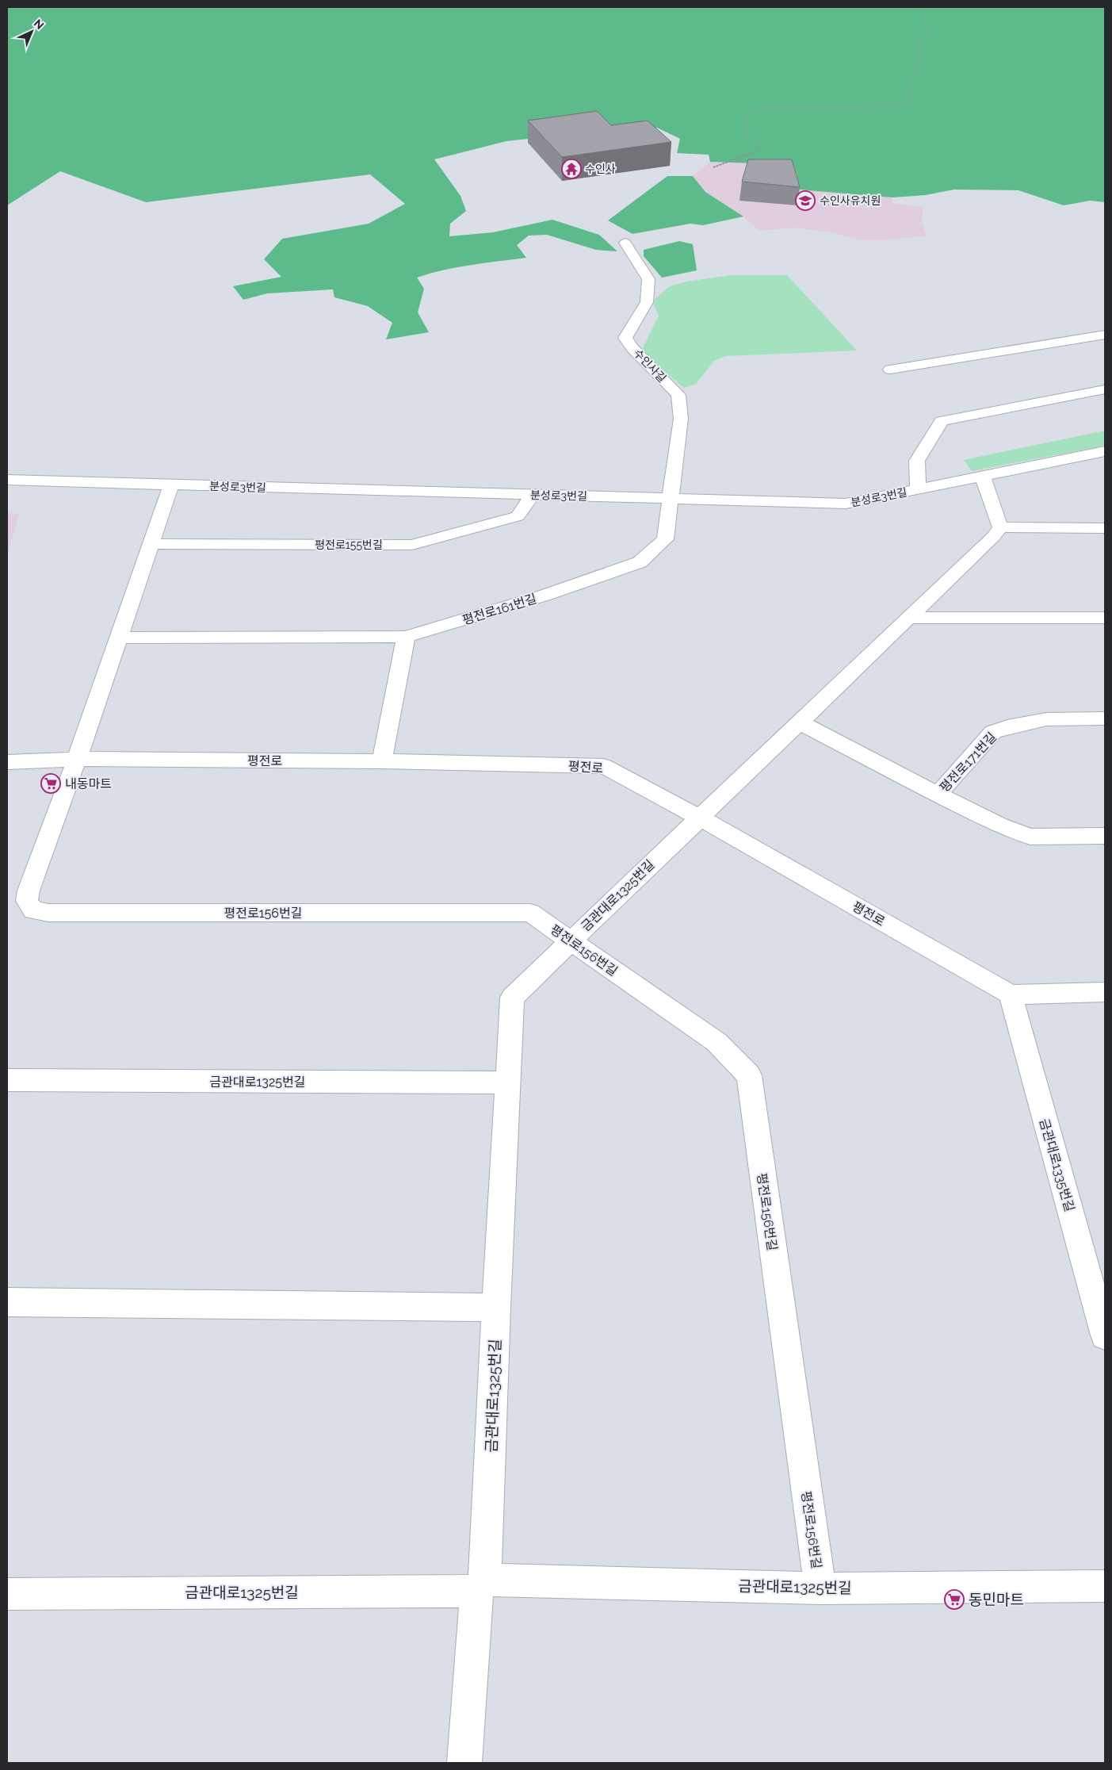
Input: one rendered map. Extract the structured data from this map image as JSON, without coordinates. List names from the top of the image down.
{
  "streets": {
    "street": [
      "수인사길",
      "분성로3번길",
      "평전로155번길",
      "평전로161번길",
      "평전로",
      "평전로171번길",
      "금관대로1325번길",
      "평전로156번길",
      "금관대로1335번길"
    ]
  },
  "crossings": [
    ["수인사길", "분성로3번길"],
    ["수인사길", "평전로161번길"],
    ["분성로3번길", "평전로155번길"],
    ["분성로3번길", "평전로161번길"],
    ["평전로", "금관대로1325번길"],
    ["평전로", "평전로156번길"],
    ["평전로", "금관대로1335번길"],
    ["금관대로1325번길", "평전로156번길"]
  ],
  "places": {
    "temple": ["수인사"],
    "school or university": ["수인사유치원"],
    "supermarket": ["내동마트", "동민마트"]
  },
  "north": "top right"
}
